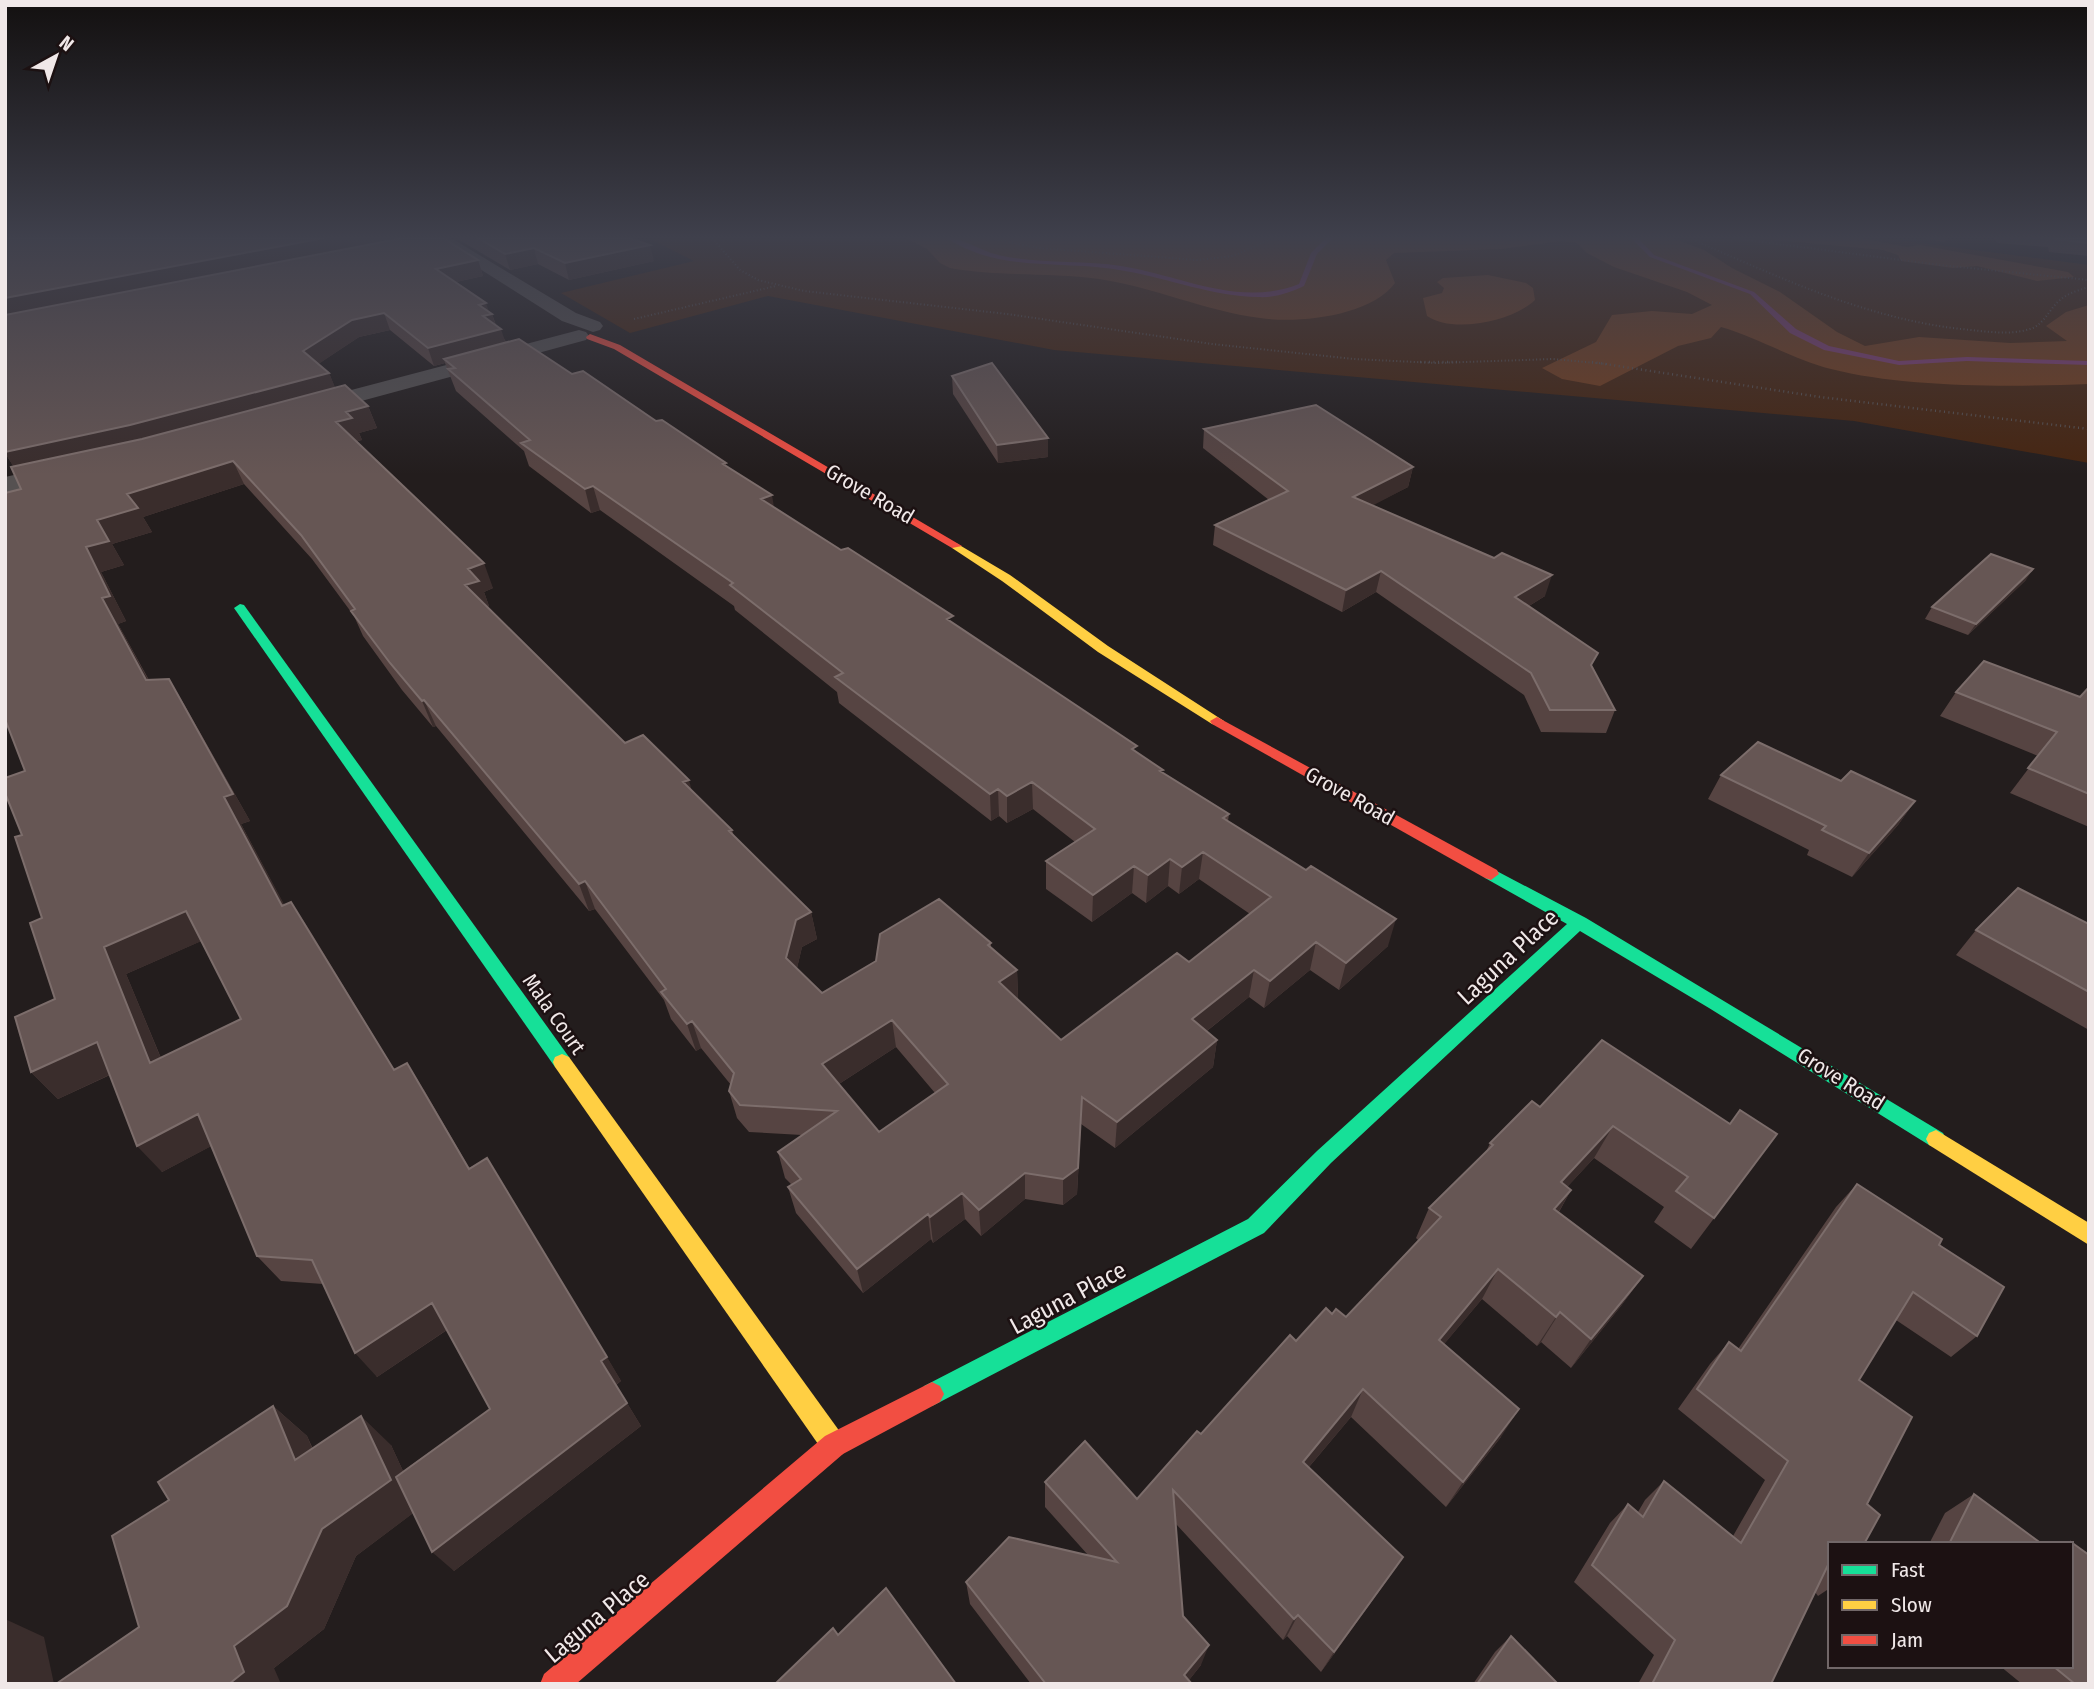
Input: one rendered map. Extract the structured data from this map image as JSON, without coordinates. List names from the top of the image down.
{
  "streets": {
    "street": ["Grove Road", "Laguna Place", "Mala Court"]
  },
  "crossings": [
    ["Grove Road", "Laguna Place"],
    ["Laguna Place", "Mala Court"]
  ],
  "legend": ["Fast", "Slow", "Jam"],
  "north": "top right"
}
